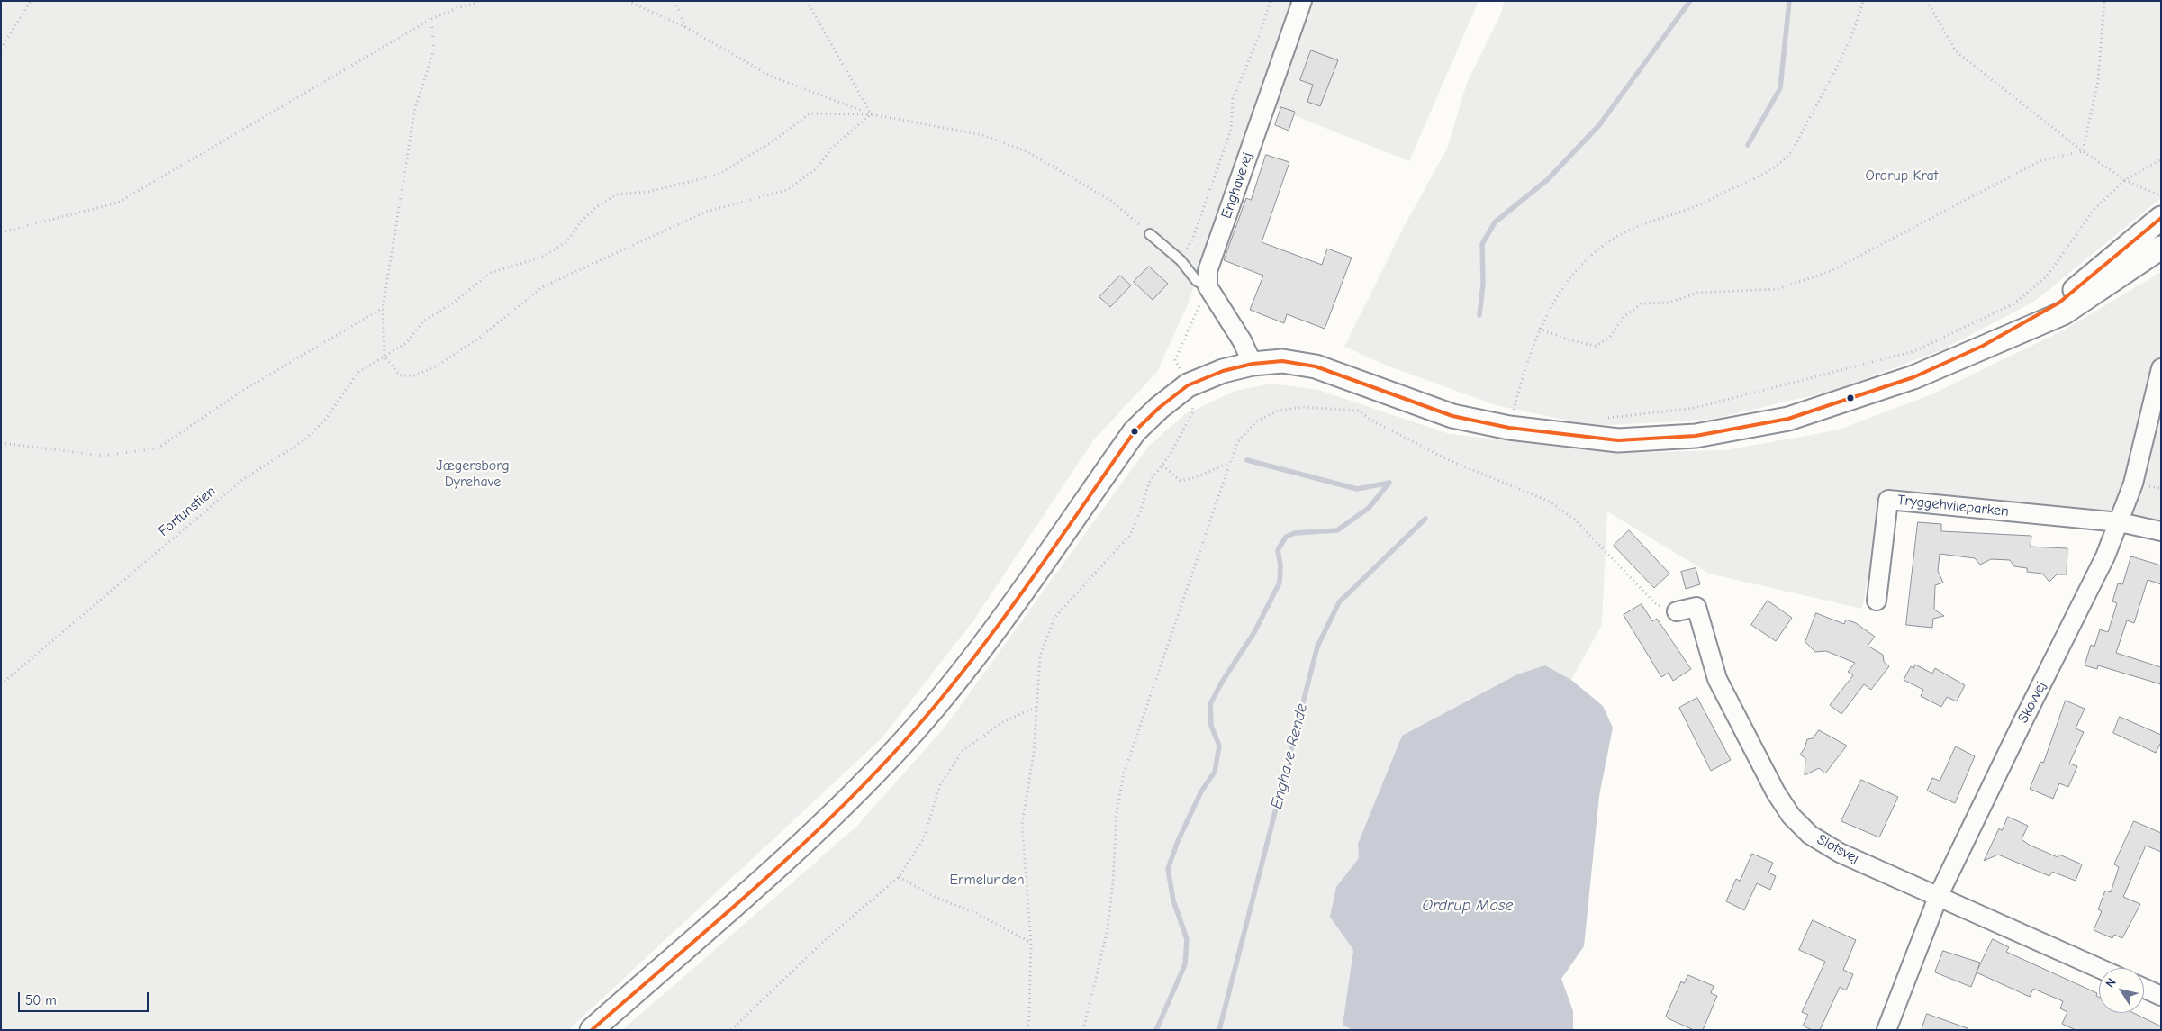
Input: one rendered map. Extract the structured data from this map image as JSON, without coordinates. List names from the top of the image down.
{
  "streets": {
    "street": [
      "Enghavevej",
      "Tryggehvileparken",
      "Skovvej",
      "Slotsvej"
    ],
    "path": ["Fortunstien"]
  },
  "crossings": [
    ["Tryggehvileparken", "Skovvej"],
    ["Skovvej", "Slotsvej"]
  ],
  "water": ["Enghave Rende", "Ordrup Mose"],
  "parks": ["Ordrup Krat", "Jægersborg Dyrehave", "Ermelunden"],
  "scale_bar": "50 m",
  "north": "top left"
}
